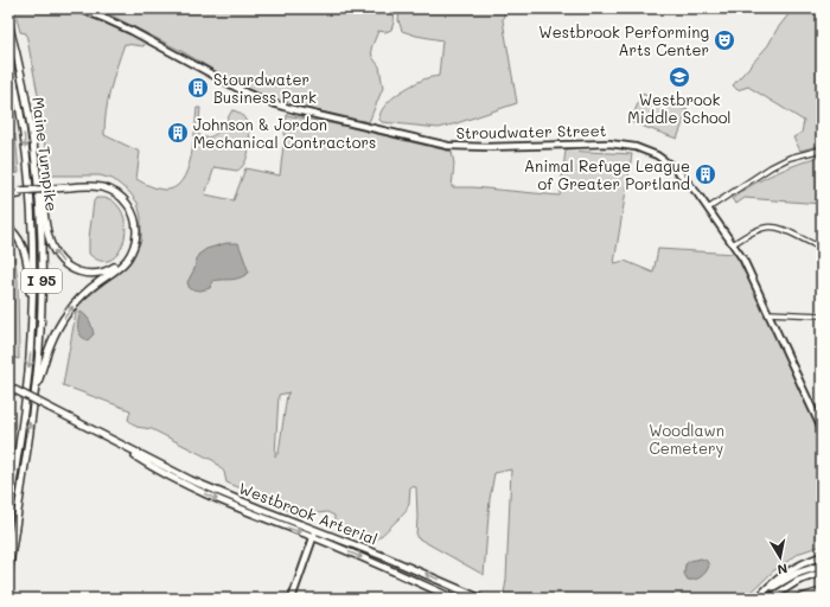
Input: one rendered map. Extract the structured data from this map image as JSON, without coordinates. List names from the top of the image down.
{
  "streets": {
    "highway": ["Maine Turnpike", "I 95", "Westbrook Arterial"],
    "main road": ["Stroudwater Street"]
  },
  "parks": ["Woodlawn Cemetery"],
  "places": {
    "theatre": ["Westbrook Performing Arts Center"],
    "school or university": ["Westbrook Middle School"],
    "building": ["Stourdwater Business Park", "Johnson & Jordon Mechanical Contractors", "Animal Refuge League of Greater Portland"]
  },
  "north": "bottom"
}
